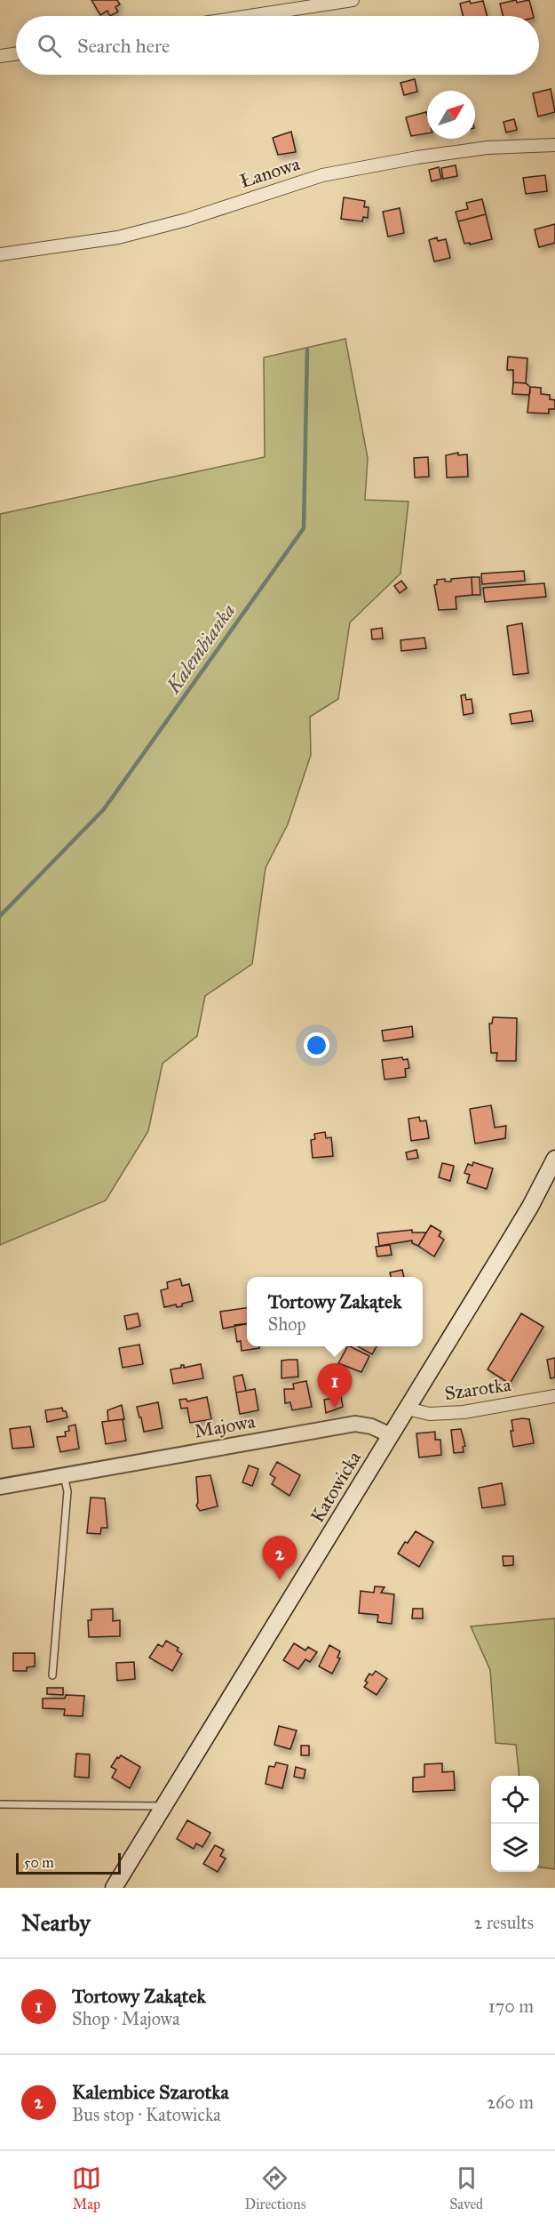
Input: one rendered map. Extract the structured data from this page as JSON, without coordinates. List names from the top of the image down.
{
  "streets": {
    "main road": ["Katowicka"],
    "street": ["Łanowa", "Szarotka", "Majowa"]
  },
  "crossings": [
    ["Szarotka", "Katowicka"],
    ["Majowa", "Katowicka"]
  ],
  "water": ["Kalembianka"],
  "scale_bar": "50 m",
  "north": "top right",
  "page": {
    "search": "Search here",
    "popup": ["Tortowy Zakątek", "Shop"],
    "pins": ["1", "2"],
    "scale": "50 m",
    "heading": ["Nearby", "2 results"],
    "list": [
      {
        "mark": "1",
        "name": "Tortowy Zakątek",
        "note": "Shop · Majowa",
        "value": "170 m"
      },
      {
        "mark": "2",
        "name": "Kalembice Szarotka",
        "note": "Bus stop · Katowicka",
        "value": "260 m"
      }
    ],
    "nav": ["Map", "Directions", "Saved"]
  }
}
